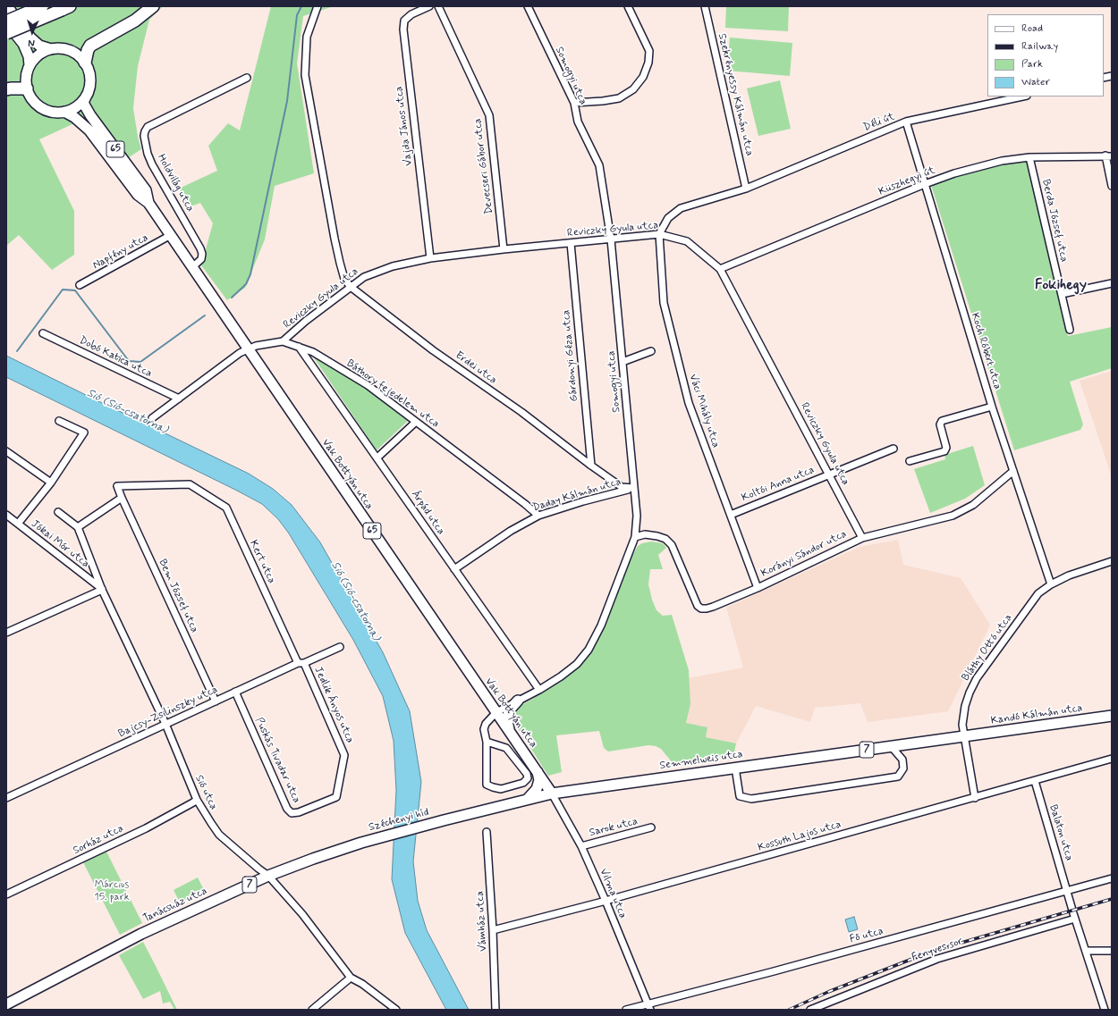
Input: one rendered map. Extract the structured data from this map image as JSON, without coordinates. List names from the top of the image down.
{
  "streets": {
    "main road": [
      "65",
      "Vak Bottyán utca",
      "Kandó Kálmán utca",
      "7",
      "Semmelweis utca",
      "Széchenyi híd",
      "Tanácsház utca"
    ],
    "street": [
      "Somogyi utca",
      "Szekrényessy Kálmán utca",
      "Déli út",
      "Vajda János utca",
      "Devecseri Gábor utca",
      "Küszhegyi út",
      "Holdvilág utca",
      "Berda József utca",
      "Reviczky Gyula utca",
      "Napfény utca",
      "Koch Róbert utca",
      "Gárdonyi Géza utca",
      "Dobó Katica utca",
      "Erdei utca",
      "Báthory fejedelem utca",
      "Váci Mihály utca",
      "Koltói Anna utca",
      "Daday Kálmán utca",
      "Árpád utca",
      "Jókai Mór utca",
      "Korányi Sándor utca",
      "Kert utca",
      "Bem József utca",
      "Bláthy Ottó utca",
      "Jedlik Ányos utca",
      "Bajcsy-Zsilinszky utca",
      "Puskás Tivadar utca",
      "Sió utca",
      "Sarok utca",
      "Balaton utca",
      "Kossuth Lajos utca",
      "Sorház utca",
      "Vilma utca",
      "Vámház utca",
      "Fő utca",
      "Fenyves sor"
    ]
  },
  "crossings": [
    ["Somogyi utca", "Reviczky Gyula utca"],
    ["Somogyi utca", "Erdei utca"],
    ["Somogyi utca", "Vak Bottyán utca"],
    ["Somogyi utca", "Daday Kálmán utca"],
    ["Somogyi utca", "Árpád utca"],
    ["Somogyi utca", "Korányi Sándor utca"],
    ["Szekrényessy Kálmán utca", "Déli út"],
    ["Déli út", "Reviczky Gyula utca"],
    ["Déli út", "Koch Róbert utca"],
    ["Déli út", "Váci Mihály utca"],
    ["Vajda János utca", "Reviczky Gyula utca"],
    ["65", "Vak Bottyán utca"],
    ["Devecseri Gábor utca", "Reviczky Gyula utca"],
    ["Küszhegyi út", "Berda József utca"],
    ["Küszhegyi út", "Reviczky Gyula utca"],
    ["Küszhegyi út", "Koch Róbert utca"],
    ["Holdvilág utca", "Vak Bottyán utca"],
    ["Reviczky Gyula utca", "Gárdonyi Géza utca"],
    ["Reviczky Gyula utca", "Erdei utca"],
    ["Reviczky Gyula utca", "Báthory fejedelem utca"],
    ["Reviczky Gyula utca", "Váci Mihály utca"],
    ["Reviczky Gyula utca", "Koltói Anna utca"],
    ["Reviczky Gyula utca", "Korányi Sándor utca"],
    ["Napfény utca", "Vak Bottyán utca"],
    ["Koch Róbert utca", "Korányi Sándor utca"],
    ["Koch Róbert utca", "Bláthy Ottó utca"],
    ["Gárdonyi Géza utca", "Erdei utca"],
    ["Dobó Katica utca", "Báthory fejedelem utca"],
    ["Erdei utca", "Daday Kálmán utca"],
    ["Báthory fejedelem utca", "Vak Bottyán utca"],
    ["Báthory fejedelem utca", "Daday Kálmán utca"],
    ["Báthory fejedelem utca", "Árpád utca"],
    ["Váci Mihály utca", "Koltói Anna utca"],
    ["Váci Mihály utca", "Korányi Sándor utca"],
    ["Vak Bottyán utca", "Semmelweis utca"],
    ["Vak Bottyán utca", "Vilma utca"],
    ["Daday Kálmán utca", "Árpád utca"],
    ["Jókai Mór utca", "Sió utca"],
    ["Kert utca", "Bem József utca"],
    ["Kert utca", "Jedlik Ányos utca"],
    ["Kert utca", "Bajcsy-Zsilinszky utca"],
    ["Bem József utca", "Bajcsy-Zsilinszky utca"],
    ["Bláthy Ottó utca", "Kandó Kálmán utca"],
    ["Bláthy Ottó utca", "Semmelweis utca"],
    ["Bláthy Ottó utca", "Kossuth Lajos utca"],
    ["Jedlik Ányos utca", "Bajcsy-Zsilinszky utca"],
    ["Jedlik Ányos utca", "Puskás Tivadar utca"],
    ["Bajcsy-Zsilinszky utca", "Puskás Tivadar utca"],
    ["Bajcsy-Zsilinszky utca", "Sió utca"],
    ["Kandó Kálmán utca", "Semmelweis utca"],
    ["Semmelweis utca", "Széchenyi híd"],
    ["Semmelweis utca", "Vilma utca"],
    ["Sió utca", "Sorház utca"],
    ["Sió utca", "Tanácsház utca"],
    ["Széchenyi híd", "Tanácsház utca"],
    ["Sarok utca", "Vilma utca"],
    ["Balaton utca", "Kossuth Lajos utca"],
    ["Balaton utca", "Fő utca"],
    ["Balaton utca", "Fenyves sor"],
    ["Kossuth Lajos utca", "Vilma utca"],
    ["Kossuth Lajos utca", "Vámház utca"],
    ["Vilma utca", "Fő utca"]
  ],
  "districts": ["Fokihegy"],
  "water": ["Sió (Sió-csatorna)"],
  "parks": ["Március 15. park"],
  "legend": [
    "Road",
    "Railway",
    "Park",
    "Water"
  ],
  "north": "bottom"
}
